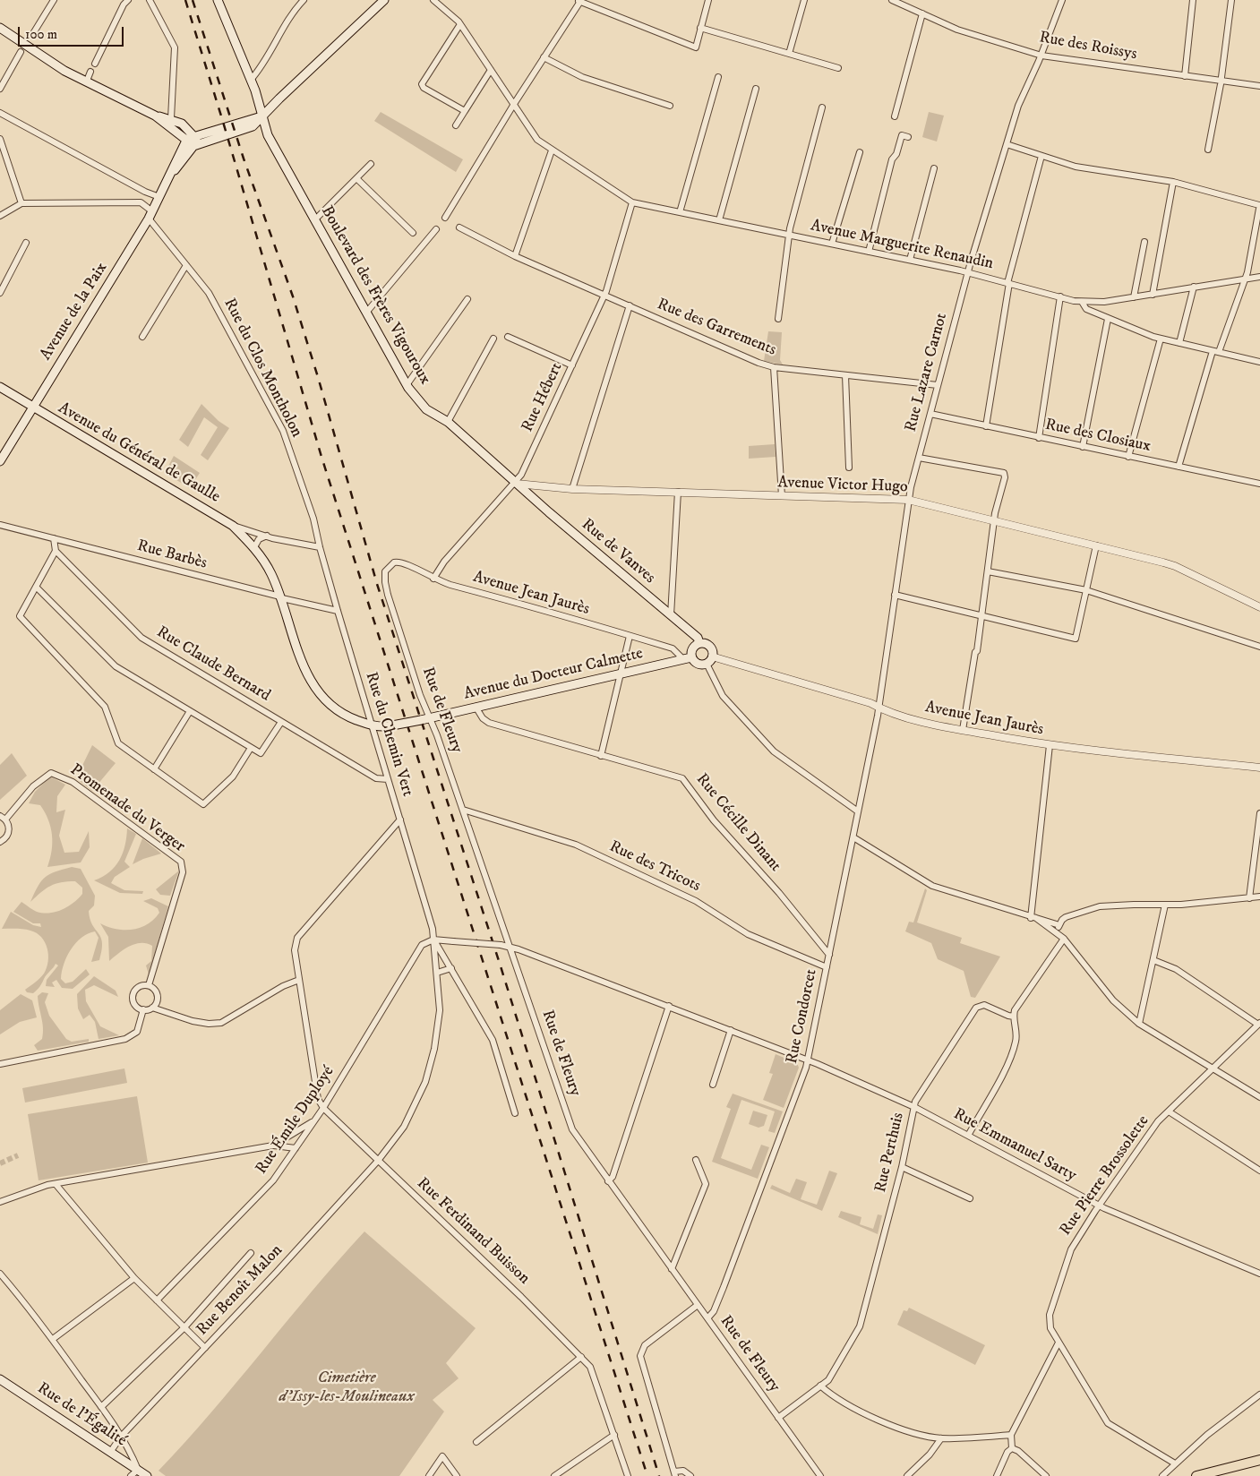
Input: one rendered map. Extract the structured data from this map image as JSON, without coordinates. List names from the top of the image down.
{
  "streets": {
    "main road": [
      "Boulevard des Frères Vigouroux",
      "Avenue de la Paix",
      "Avenue du Général de Gaulle",
      "Rue de Vanves",
      "Avenue du Docteur Calmette",
      "Rue de l'Égalité"
    ],
    "street": [
      "Rue des Roissys",
      "Avenue Marguerite Renaudin",
      "Rue des Garrements",
      "Rue du Clos Montholon",
      "Rue Lazare Carnot",
      "Rue Hébert",
      "Rue des Closiaux",
      "Avenue Victor Hugo",
      "Rue Barbès",
      "Avenue Jean Jaurès",
      "Rue Claude Bernard",
      "Rue de Fleury",
      "Rue du Chemin Vert",
      "Promenade du Verger",
      "Rue Cécille Dinant",
      "Rue des Tricots",
      "Rue Condorcet",
      "Rue Émile Duployé",
      "Rue Emmanuel Sarty",
      "Rue Perthuis",
      "Rue Pierre Brossolette",
      "Rue Ferdinand Buisson",
      "Rue Benoît Malon"
    ]
  },
  "crossings": [
    ["Rue des Roissys", "Rue Lazare Carnot"],
    ["Avenue Marguerite Renaudin", "Rue Lazare Carnot"],
    ["Avenue Marguerite Renaudin", "Rue Hébert"],
    ["Boulevard des Frères Vigouroux", "Rue Hébert"],
    ["Boulevard des Frères Vigouroux", "Avenue Victor Hugo"],
    ["Boulevard des Frères Vigouroux", "Rue de Vanves"],
    ["Avenue de la Paix", "Rue du Clos Montholon"],
    ["Avenue de la Paix", "Avenue du Général de Gaulle"],
    ["Rue des Garrements", "Rue Lazare Carnot"],
    ["Rue des Garrements", "Rue Hébert"],
    ["Rue du Clos Montholon", "Avenue du Général de Gaulle"],
    ["Rue du Clos Montholon", "Rue du Chemin Vert"],
    ["Rue Lazare Carnot", "Rue des Closiaux"],
    ["Rue Lazare Carnot", "Avenue Victor Hugo"],
    ["Rue Lazare Carnot", "Avenue Jean Jaurès"],
    ["Rue Lazare Carnot", "Rue Condorcet"],
    ["Rue Hébert", "Avenue Victor Hugo"],
    ["Rue Hébert", "Rue de Vanves"],
    ["Rue Hébert", "Avenue Jean Jaurès"],
    ["Avenue du Général de Gaulle", "Rue du Chemin Vert"],
    ["Avenue Victor Hugo", "Rue de Vanves"],
    ["Rue de Vanves", "Avenue Jean Jaurès"],
    ["Rue de Vanves", "Avenue du Docteur Calmette"],
    ["Rue Barbès", "Rue du Chemin Vert"],
    ["Avenue Jean Jaurès", "Avenue du Docteur Calmette"],
    ["Avenue Jean Jaurès", "Rue de Fleury"],
    ["Avenue Jean Jaurès", "Rue Condorcet"],
    ["Rue Claude Bernard", "Rue du Chemin Vert"],
    ["Avenue du Docteur Calmette", "Rue de Fleury"],
    ["Avenue du Docteur Calmette", "Rue du Chemin Vert"],
    ["Avenue du Docteur Calmette", "Rue Cécille Dinant"],
    ["Rue de Fleury", "Rue des Tricots"],
    ["Rue de Fleury", "Rue Condorcet"],
    ["Rue de Fleury", "Rue Emmanuel Sarty"],
    ["Rue de Fleury", "Rue Perthuis"],
    ["Rue du Chemin Vert", "Rue Émile Duployé"],
    ["Rue du Chemin Vert", "Rue Emmanuel Sarty"],
    ["Rue du Chemin Vert", "Rue Benoît Malon"],
    ["Rue Cécille Dinant", "Rue Condorcet"],
    ["Rue des Tricots", "Rue Condorcet"],
    ["Rue Condorcet", "Rue Emmanuel Sarty"],
    ["Rue Émile Duployé", "Rue Emmanuel Sarty"],
    ["Rue Émile Duployé", "Rue Ferdinand Buisson"],
    ["Rue Emmanuel Sarty", "Rue Perthuis"],
    ["Rue Emmanuel Sarty", "Rue Pierre Brossolette"],
    ["Rue Ferdinand Buisson", "Rue Benoît Malon"],
    ["Rue Benoît Malon", "Rue de l'Égalité"]
  ],
  "parks": ["Cimetière d'Issy-les-Moulineaux"],
  "scale_bar": "100 m"
}
